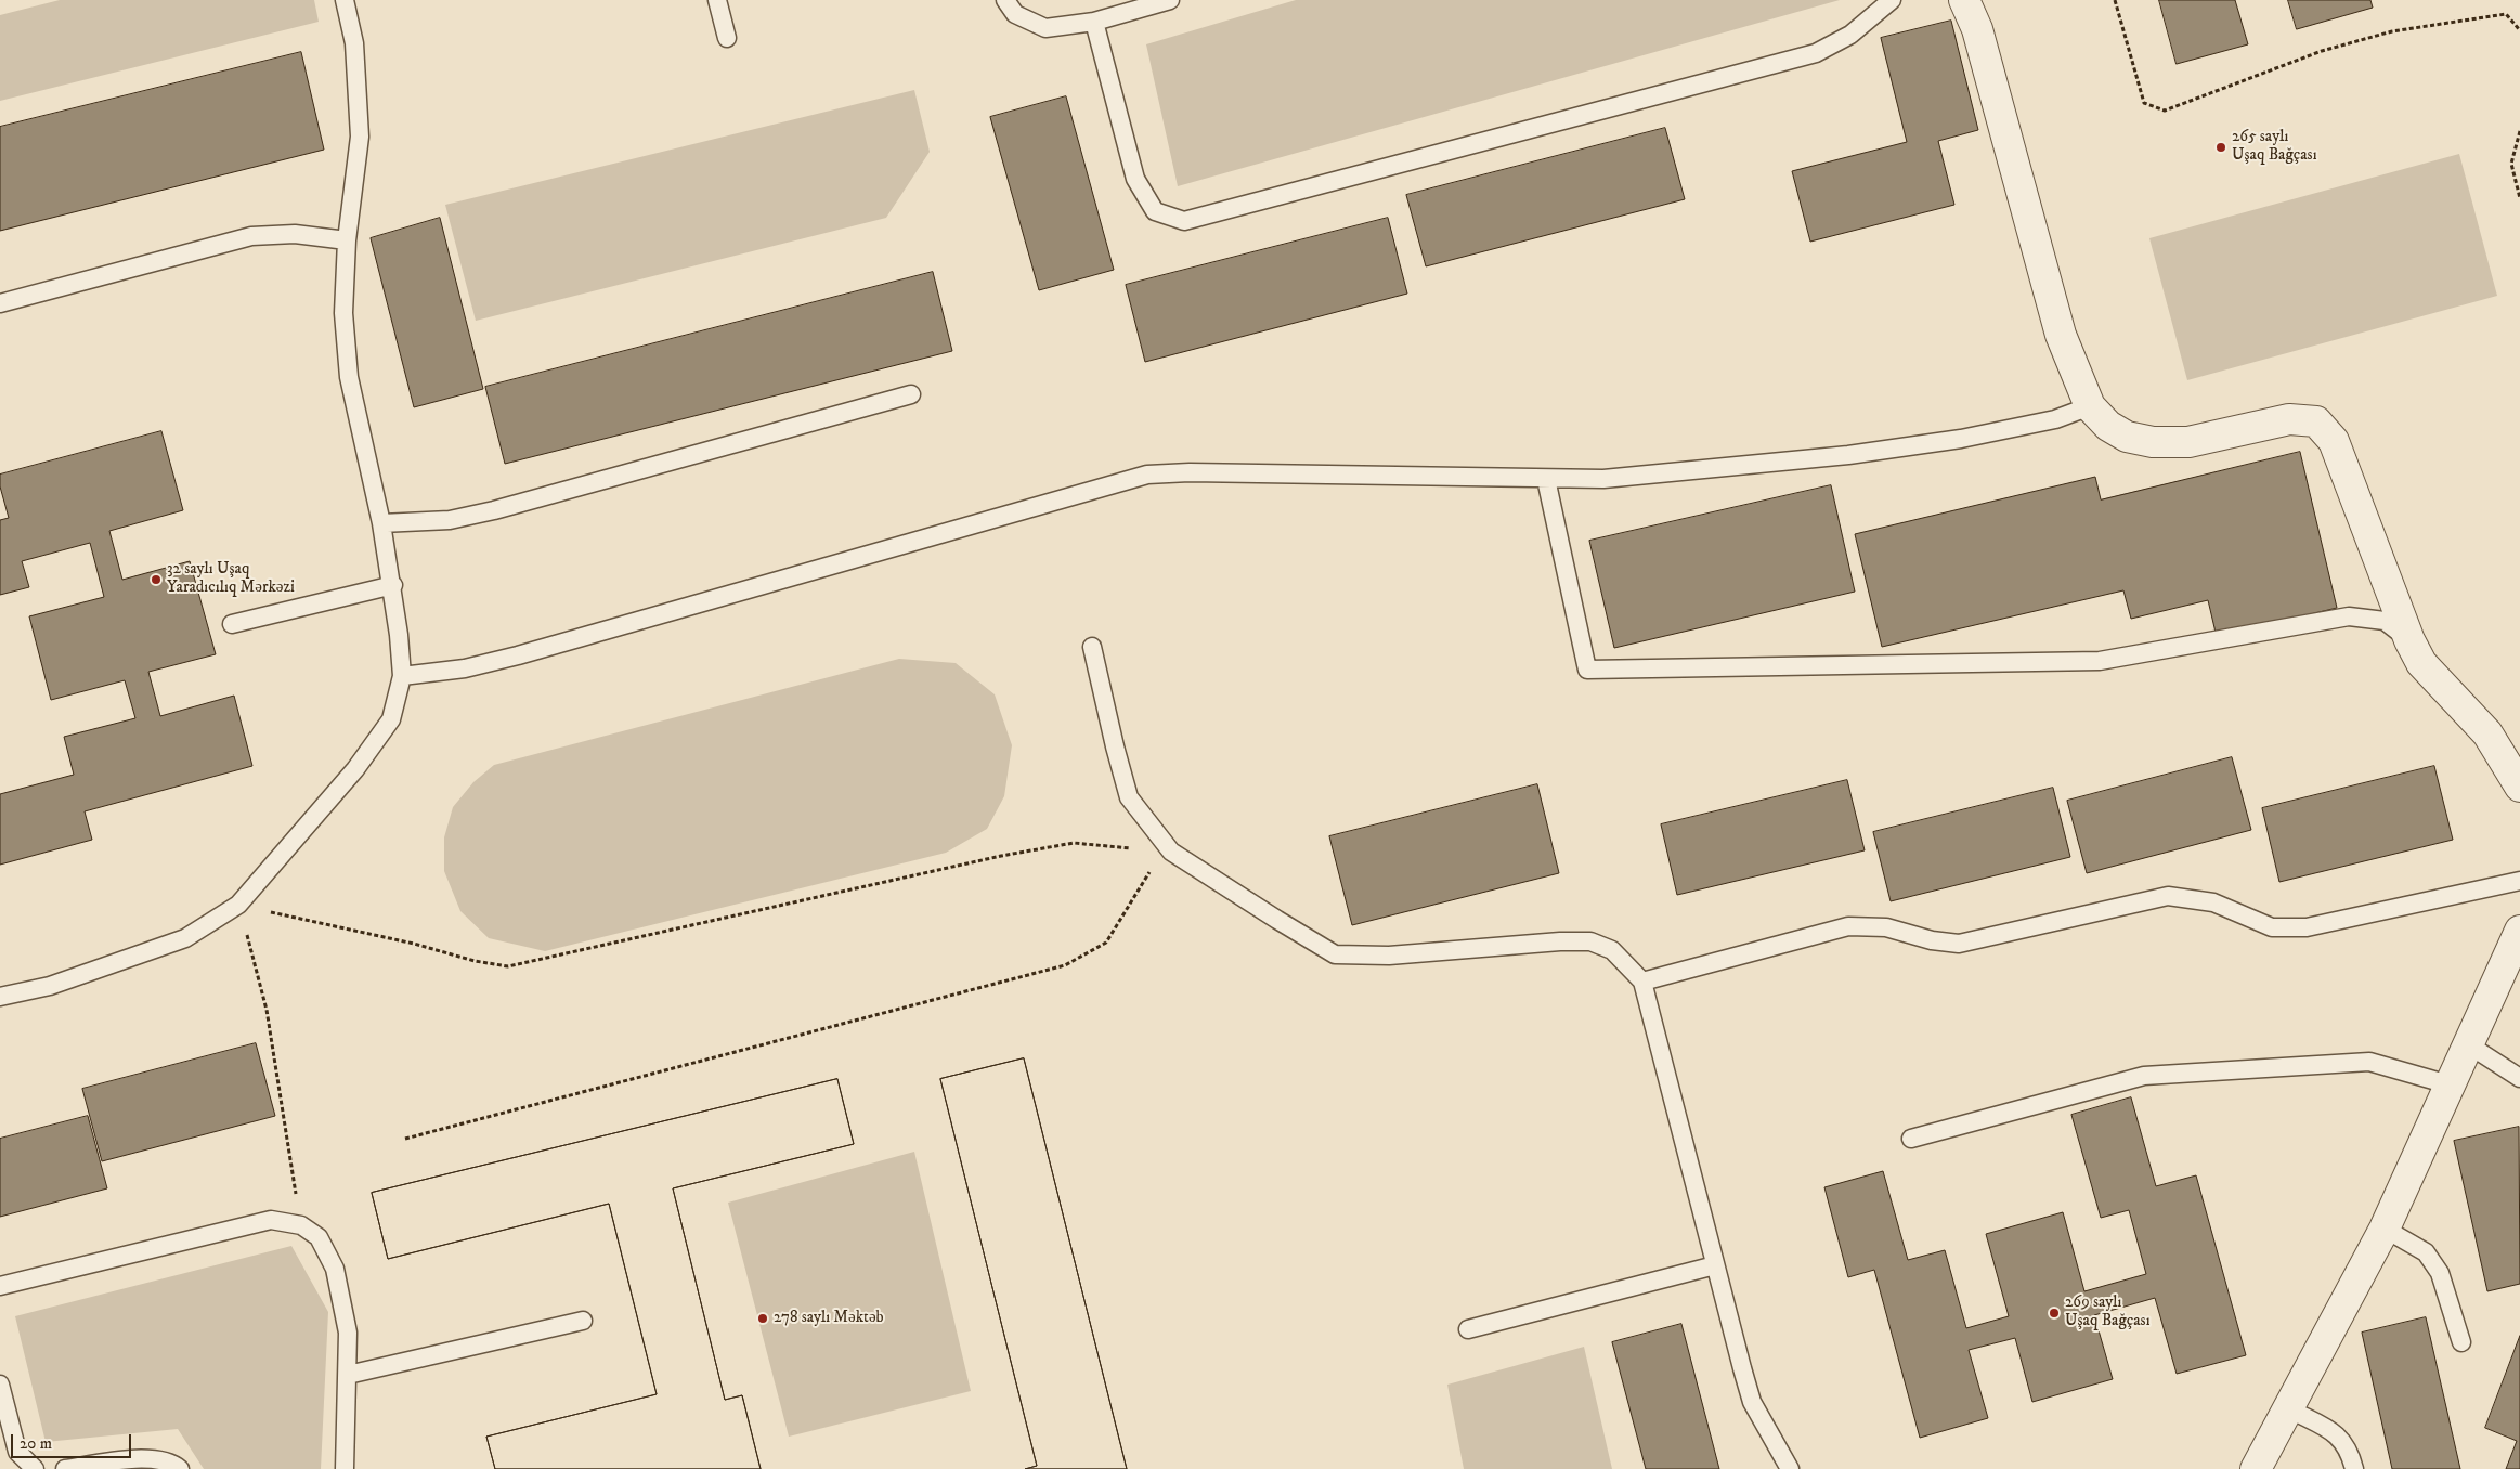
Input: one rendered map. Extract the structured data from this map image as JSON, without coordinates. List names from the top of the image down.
{
  "places": [
    "265 saylı Uşaq Bağçası",
    "32 saylı Uşaq Yaradıcılıq Mərkəzi",
    "269 saylı Uşaq Bağçası",
    "278 saylı Məktəb"
  ],
  "scale_bar": "20 m"
}
